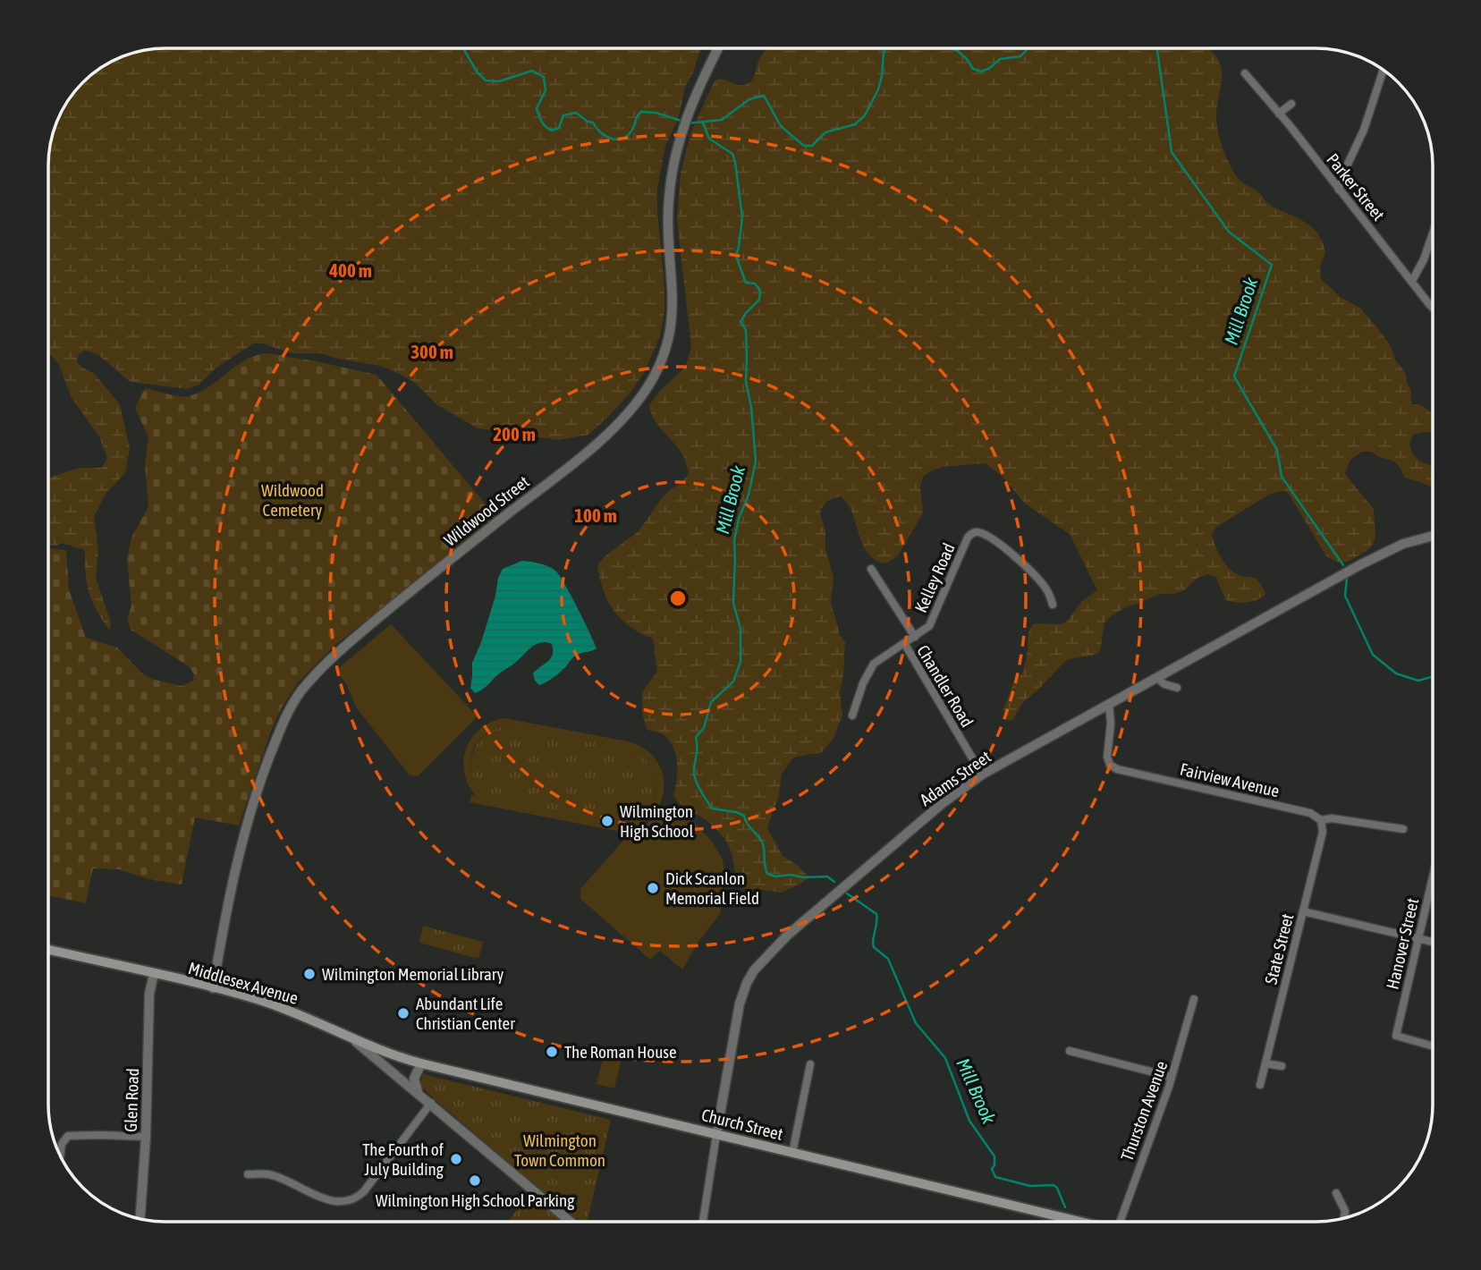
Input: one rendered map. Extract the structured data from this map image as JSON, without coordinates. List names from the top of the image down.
{
  "streets": {
    "main road": ["Middlesex Avenue", "Church Street"],
    "street": [
      "Parker Street",
      "Wildwood Street",
      "Kelley Road",
      "Chandler Road",
      "Adams Street",
      "Fairview Avenue",
      "Hanover Street",
      "State Street",
      "Glen Road",
      "Thurston Avenue"
    ]
  },
  "crossings": [
    ["Wildwood Street", "Middlesex Avenue"],
    ["Kelley Road", "Chandler Road"],
    ["Chandler Road", "Adams Street"],
    ["Adams Street", "Fairview Avenue"],
    ["Adams Street", "Church Street"],
    ["Fairview Avenue", "State Street"],
    ["Middlesex Avenue", "Glen Road"],
    ["Middlesex Avenue", "Church Street"]
  ],
  "water": ["Mill Brook"],
  "parks": ["Wildwood Cemetery", "Wilmington Town Common"],
  "places": [
    "Wilmington High School",
    "Dick Scanlon Memorial Field",
    "Wilmington Memorial Library",
    "Abundant Life Christian Center",
    "The Roman House",
    "The Fourth of July Building",
    "Wilmington High School Parking"
  ],
  "rings": [
    "400 m",
    "300 m",
    "200 m",
    "100 m"
  ]
}
